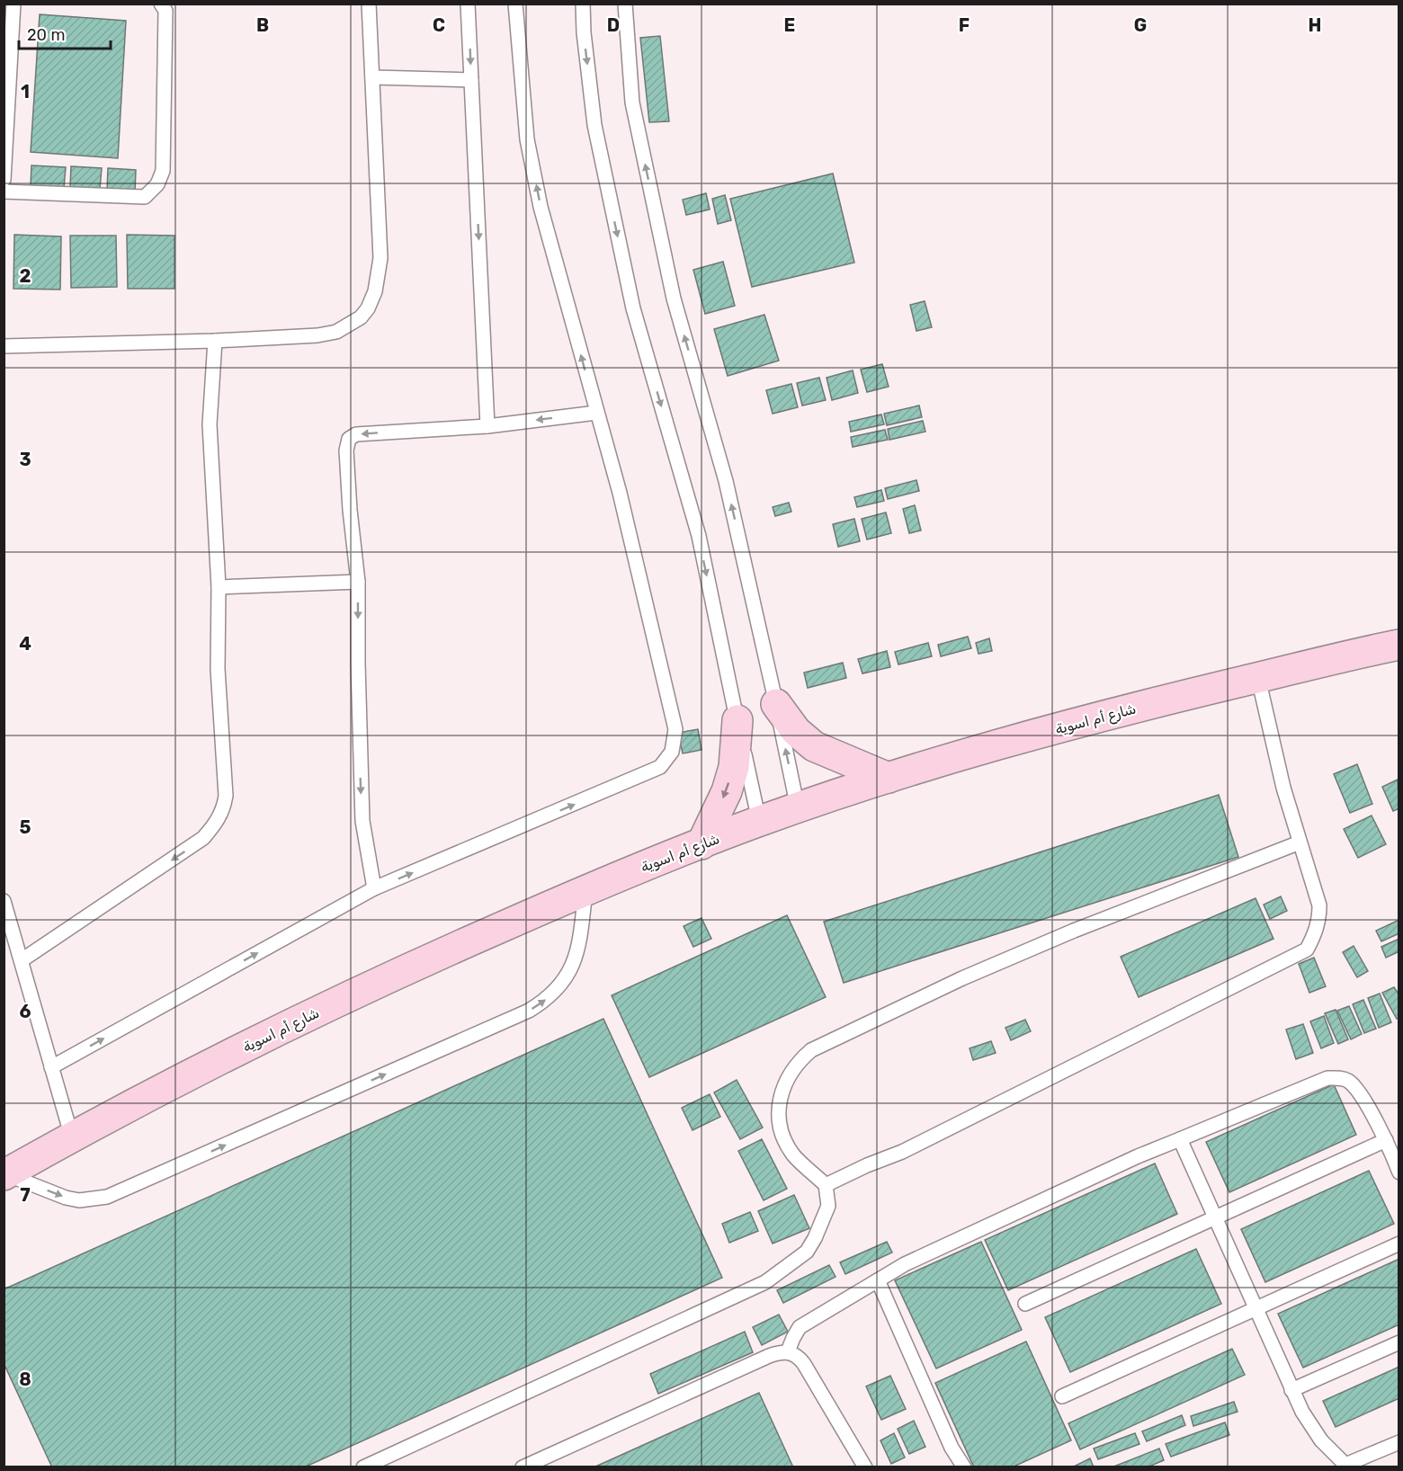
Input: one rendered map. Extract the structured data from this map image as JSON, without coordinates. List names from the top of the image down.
{
  "streets": {
    "street": ["شارع أم اسوية"]
  },
  "scale_bar": "20 m",
  "grid": {
    "columns": [
      "B",
      "C",
      "D",
      "E",
      "F",
      "G",
      "H"
    ],
    "rows": [
      "1",
      "2",
      "3",
      "4",
      "5",
      "6",
      "7",
      "8"
    ]
  }
}
